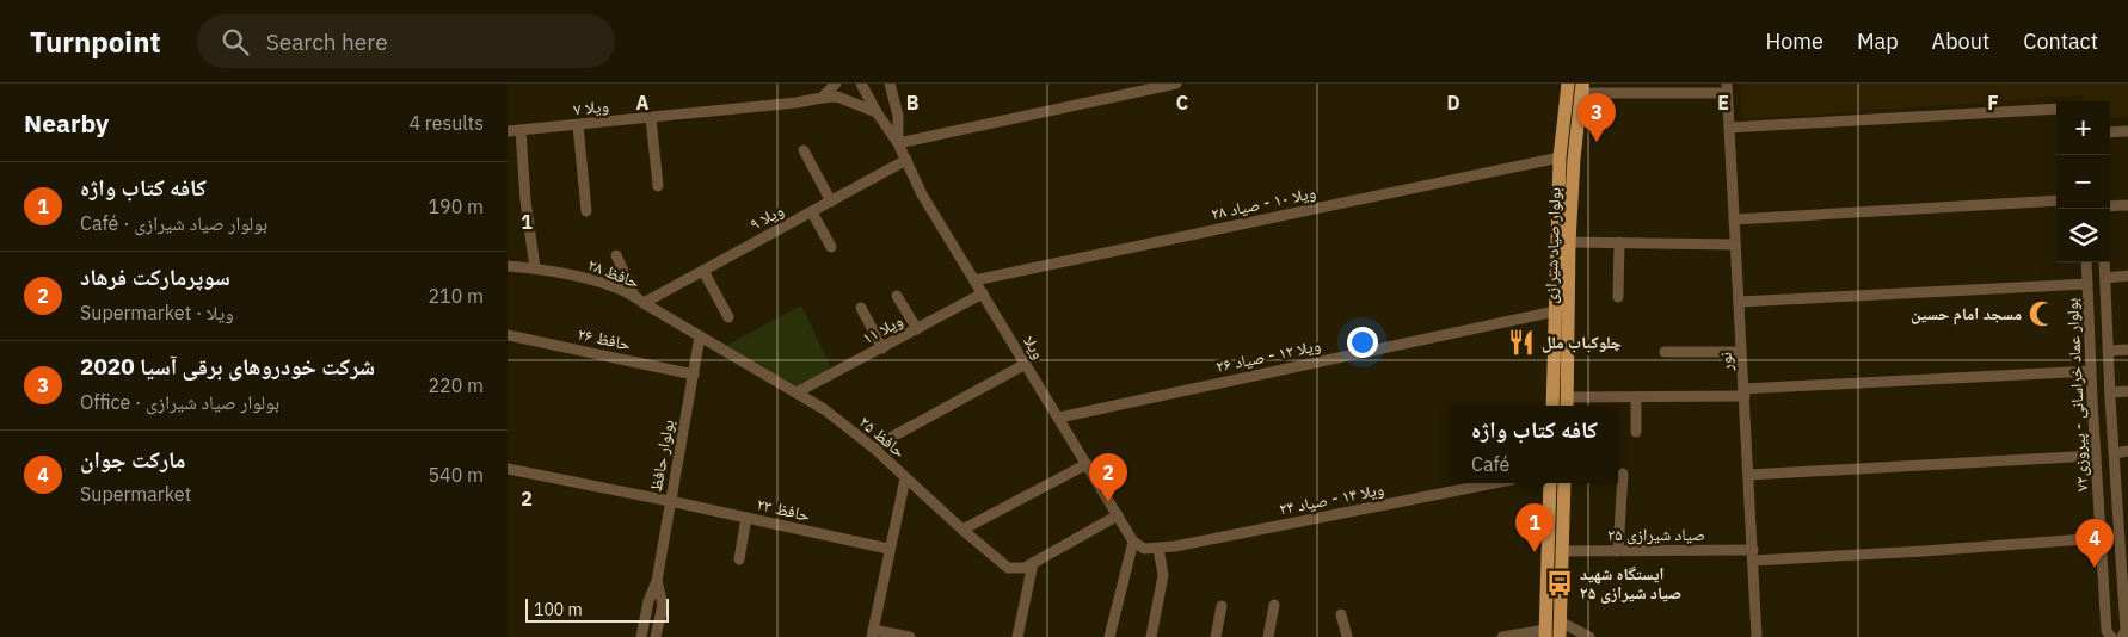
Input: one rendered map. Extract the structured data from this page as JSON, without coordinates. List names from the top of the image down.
{
  "streets": {
    "main road": ["بولوار صیاد شیرازی"],
    "street": [
      "ویلا ۷",
      "ویلا ۱۰ - صیاد ۲۸",
      "ویلا ۹",
      "حافظ ۲۸",
      "ویلا ۱۱",
      "حافظ ۲۶",
      "ویلا",
      "ویلا ۱۲ - صیاد ۲۶",
      "نور",
      "بولوار عماد خراسانی - پیروزی۷۲",
      "حافظ ۲۵",
      "بولوار حافظ",
      "ویلا ۱۴ - صیاد ۲۴",
      "حافظ ۲۳",
      "صیاد شیرازی ۲۵"
    ]
  },
  "crossings": [
    ["ویلا ۷", "ویلا"],
    ["ویلا ۱۰ - صیاد ۲۸", "بولوار صیاد شیرازی"],
    ["ویلا ۱۰ - صیاد ۲۸", "ویلا"],
    ["ویلا ۹", "حافظ ۲۸"],
    ["ویلا ۹", "ویلا"],
    ["بولوار صیاد شیرازی", "ویلا ۱۲ - صیاد ۲۶"],
    ["حافظ ۲۸", "حافظ ۲۵"],
    ["حافظ ۲۸", "بولوار حافظ"],
    ["ویلا ۱۱", "ویلا"],
    ["ویلا ۱۱", "حافظ ۲۵"],
    ["حافظ ۲۶", "بولوار حافظ"],
    ["ویلا", "ویلا ۱۲ - صیاد ۲۶"],
    ["نور", "صیاد شیرازی ۲۵"],
    ["بولوار عماد خراسانی - پیروزی۷۲", "صیاد شیرازی ۲۵"],
    ["حافظ ۲۵", "بولوار حافظ"],
    ["بولوار حافظ", "حافظ ۲۳"]
  ],
  "places": {
    "mosque": ["مسجد امام حسین"],
    "restaurant": ["چلوکباب ملل"],
    "bus stop": ["ایستگاه شهید صیاد شیرازی ۲۵"]
  },
  "scale_bar": "100 m",
  "page": {
    "header": "Turnpoint",
    "search": "Search here",
    "nav": [
      "Home",
      "Map",
      "About",
      "Contact"
    ],
    "heading": ["Nearby", "4 results"],
    "pins": [
      "3",
      "2",
      "1",
      "4"
    ],
    "map_buttons": ["+", "−"],
    "list": [
      {
        "mark": "1",
        "name": "کافه کتاب واژه",
        "note": "Café · بولوار صیاد شیرازی",
        "value": "190 m"
      },
      {
        "mark": "2",
        "name": "سوپرمارکت فرهاد",
        "note": "Supermarket · ویلا",
        "value": "210 m"
      },
      {
        "mark": "3",
        "name": "شرکت خودروهای برقی آسیا 2020",
        "note": "Office · بولوار صیاد شیرازی",
        "value": "220 m"
      },
      {
        "mark": "4",
        "name": "مارکت جوان",
        "note": "Supermarket",
        "value": "540 m"
      }
    ],
    "popup": ["کافه کتاب واژه", "Café"],
    "scale": "100 m"
  },
  "grid": {
    "columns": [
      "A",
      "B",
      "C",
      "D",
      "E",
      "F"
    ],
    "rows": ["1", "2"]
  }
}
